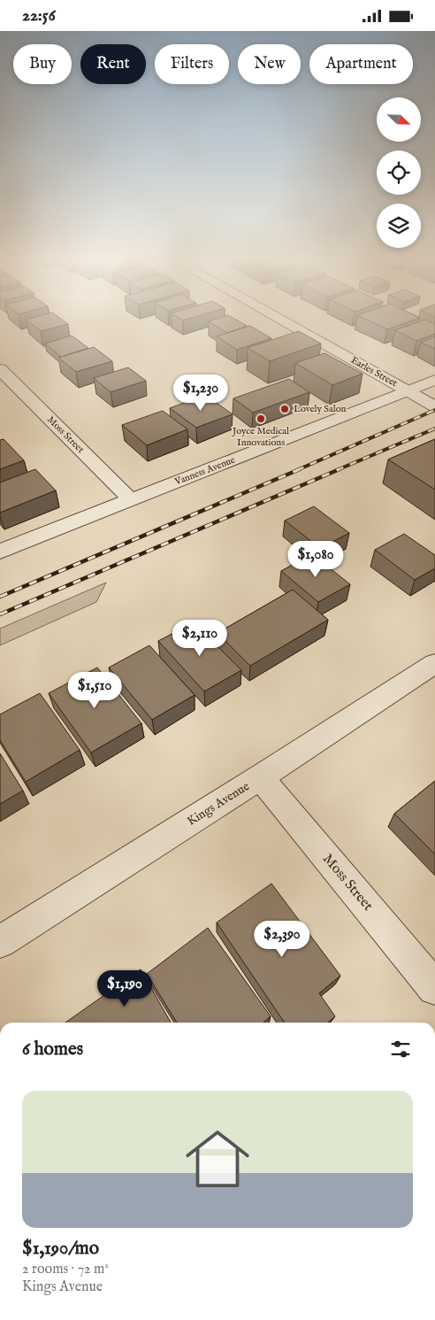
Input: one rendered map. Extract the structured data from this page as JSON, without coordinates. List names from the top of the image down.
{
  "streets": {
    "street": [
      "Earles Street",
      "Moss Street",
      "Vanness Avenue",
      "Kings Avenue"
    ]
  },
  "crossings": [
    ["Earles Street", "Vanness Avenue"],
    ["Moss Street", "Vanness Avenue"],
    ["Moss Street", "Kings Avenue"]
  ],
  "places": ["Lovely Salon", "Joyce Medical Innovations"],
  "north": "bottom right",
  "page": {
    "status": "22:56",
    "chip": [
      "Buy",
      "Rent",
      "Filters",
      "New",
      "Apartment"
    ],
    "price": [
      "$1,230",
      "$1,080",
      "$2,110",
      "$1,510",
      "$2,390",
      "$1,190"
    ],
    "heading": "6 homes",
    "list": [
      {
        "name": "$1,190/mo",
        "note": "2 rooms · 72 m² · Kings Avenue"
      }
    ]
  }
}
